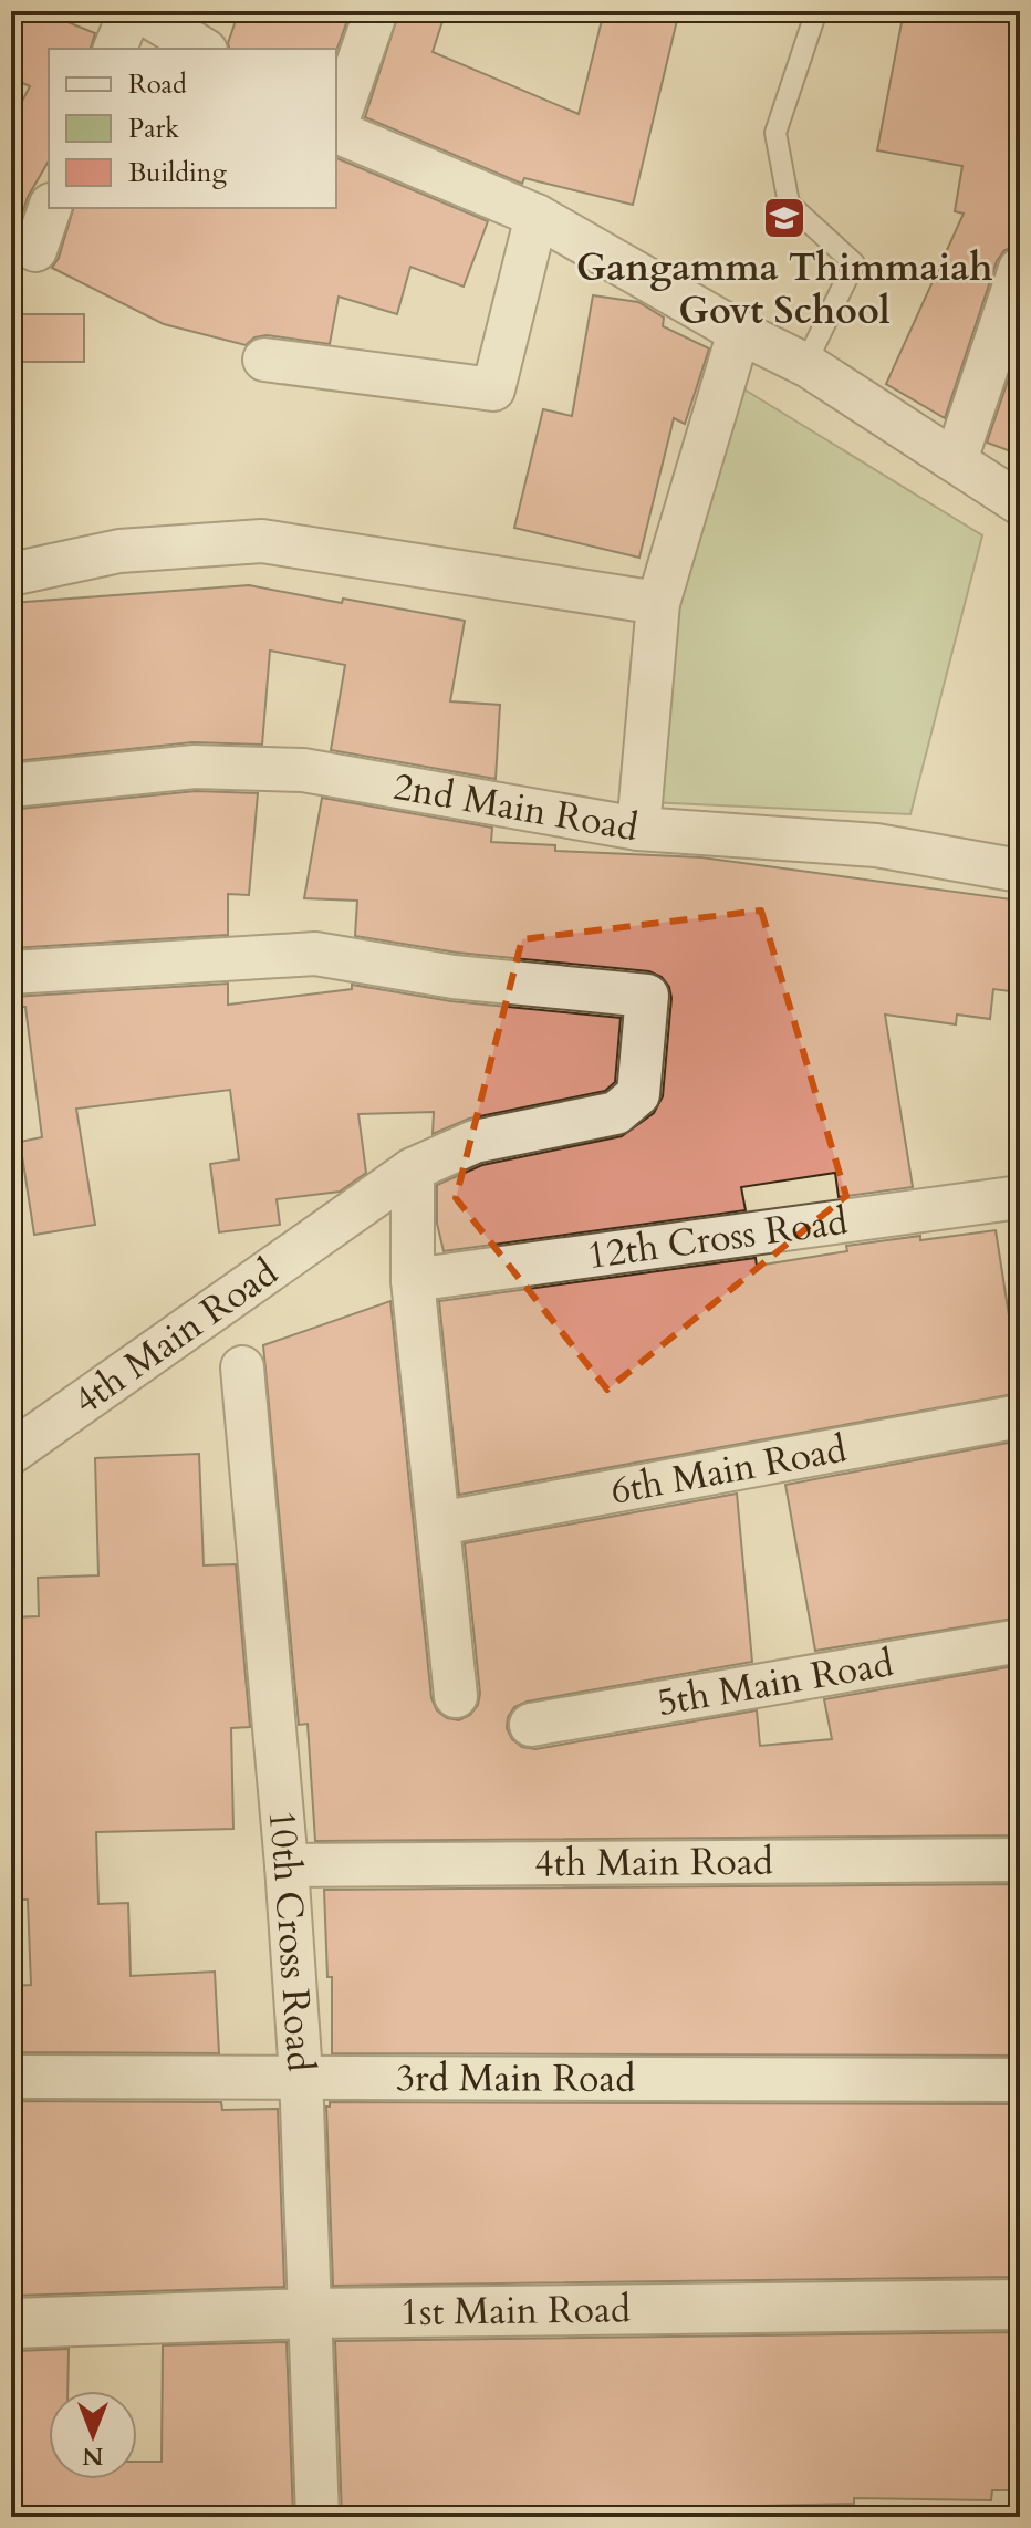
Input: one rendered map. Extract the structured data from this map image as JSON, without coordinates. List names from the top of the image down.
{
  "streets": {
    "street": [
      "2nd Main Road",
      "12th Cross Road",
      "4th Main Road",
      "6th Main Road",
      "5th Main Road",
      "10th Cross Road",
      "3rd Main Road",
      "1st Main Road"
    ]
  },
  "crossings": [
    ["4th Main Road", "10th Cross Road"],
    ["10th Cross Road", "3rd Main Road"],
    ["10th Cross Road", "1st Main Road"]
  ],
  "places": {
    "school or university": ["Gangamma Thimmaiah Govt School"]
  },
  "legend": ["Road", "Park", "Building"],
  "north": "bottom"
}
